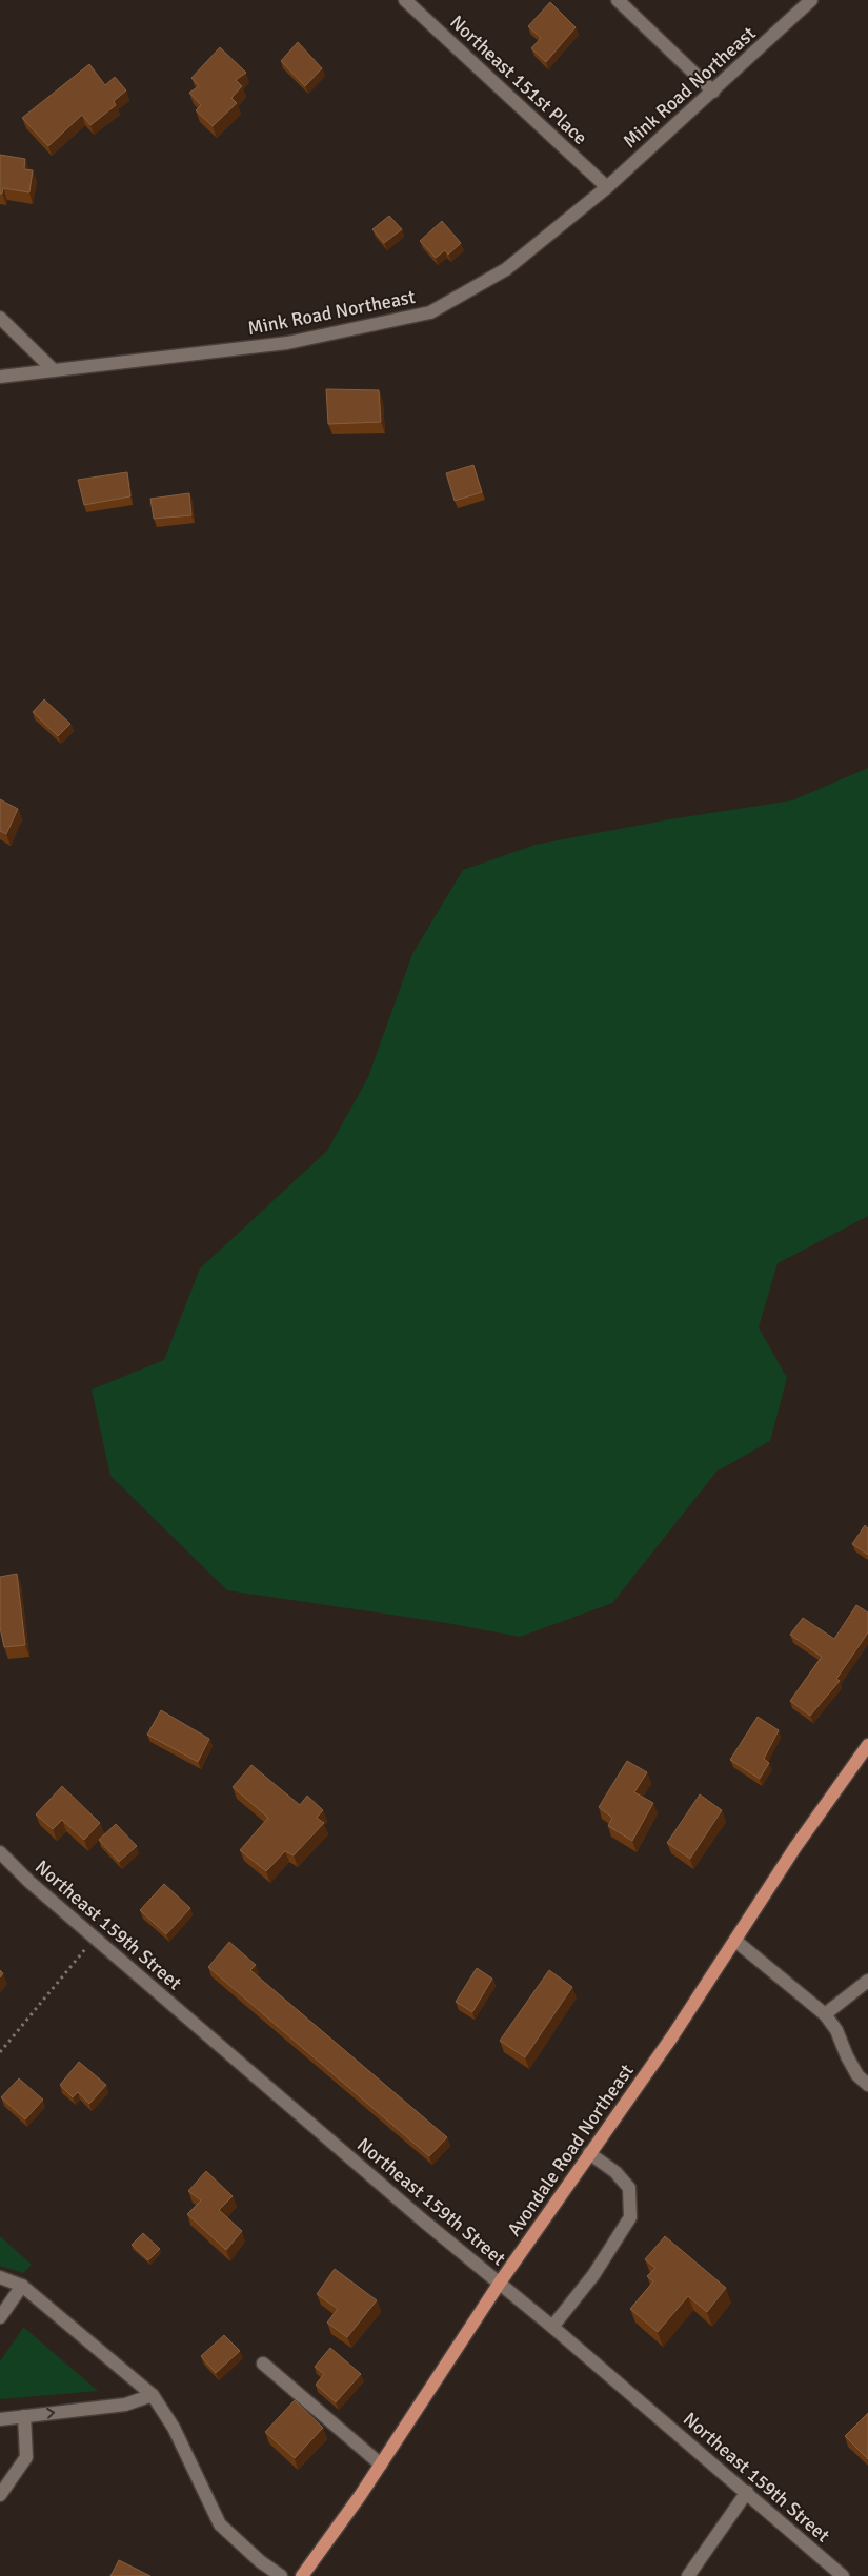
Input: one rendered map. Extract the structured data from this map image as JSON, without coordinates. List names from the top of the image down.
{
  "streets": {
    "main road": ["Avondale Road Northeast"],
    "street": ["Northeast 151st Place", "Mink Road Northeast", "Northeast 159th Street"]
  },
  "crossings": [
    ["Northeast 151st Place", "Mink Road Northeast"],
    ["Northeast 159th Street", "Avondale Road Northeast"]
  ]
}
